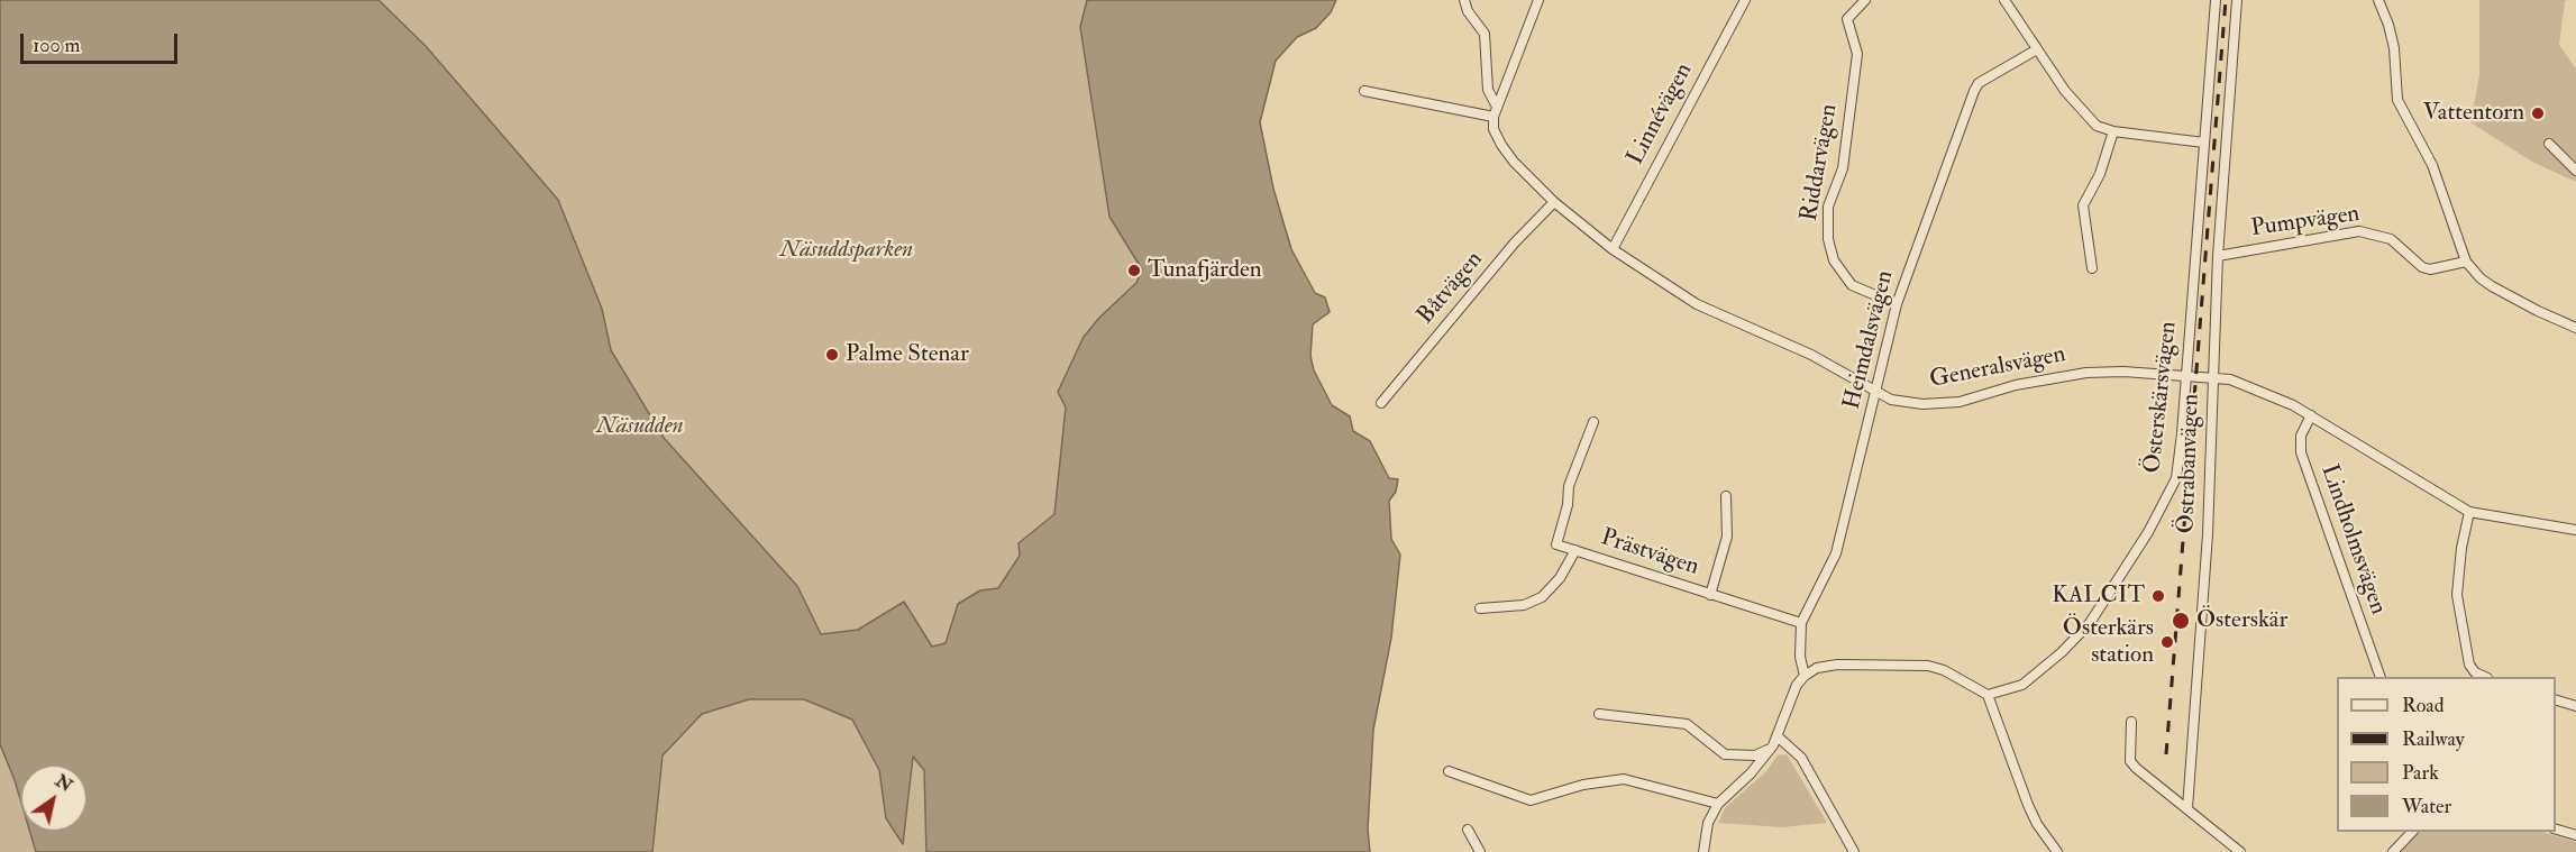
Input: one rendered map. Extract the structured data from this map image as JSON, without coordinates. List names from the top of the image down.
{
  "streets": {
    "street": [
      "Linnévägen",
      "Riddarvägen",
      "Pumpvägen",
      "Båtvägen",
      "Heimdalsvägen",
      "Generalsvägen",
      "Österskärsvägen",
      "Östrabanvägen",
      "Lindholmsvägen",
      "Prästvägen"
    ]
  },
  "crossings": [
    ["Linnévägen", "Generalsvägen"],
    ["Riddarvägen", "Heimdalsvägen"],
    ["Pumpvägen", "Östrabanvägen"],
    ["Båtvägen", "Generalsvägen"],
    ["Heimdalsvägen", "Generalsvägen"],
    ["Heimdalsvägen", "Prästvägen"],
    ["Generalsvägen", "Österskärsvägen"],
    ["Generalsvägen", "Östrabanvägen"],
    ["Generalsvägen", "Lindholmsvägen"]
  ],
  "parks": ["Näsuddsparken", "Näsudden"],
  "places": [
    "Vattentorn",
    "Tunafjärden",
    "Palme Stenar",
    "KALCIT",
    "Österskär",
    "Österkärs station"
  ],
  "legend": [
    "Road",
    "Railway",
    "Park",
    "Water"
  ],
  "scale_bar": "100 m",
  "north": "top right"
}
